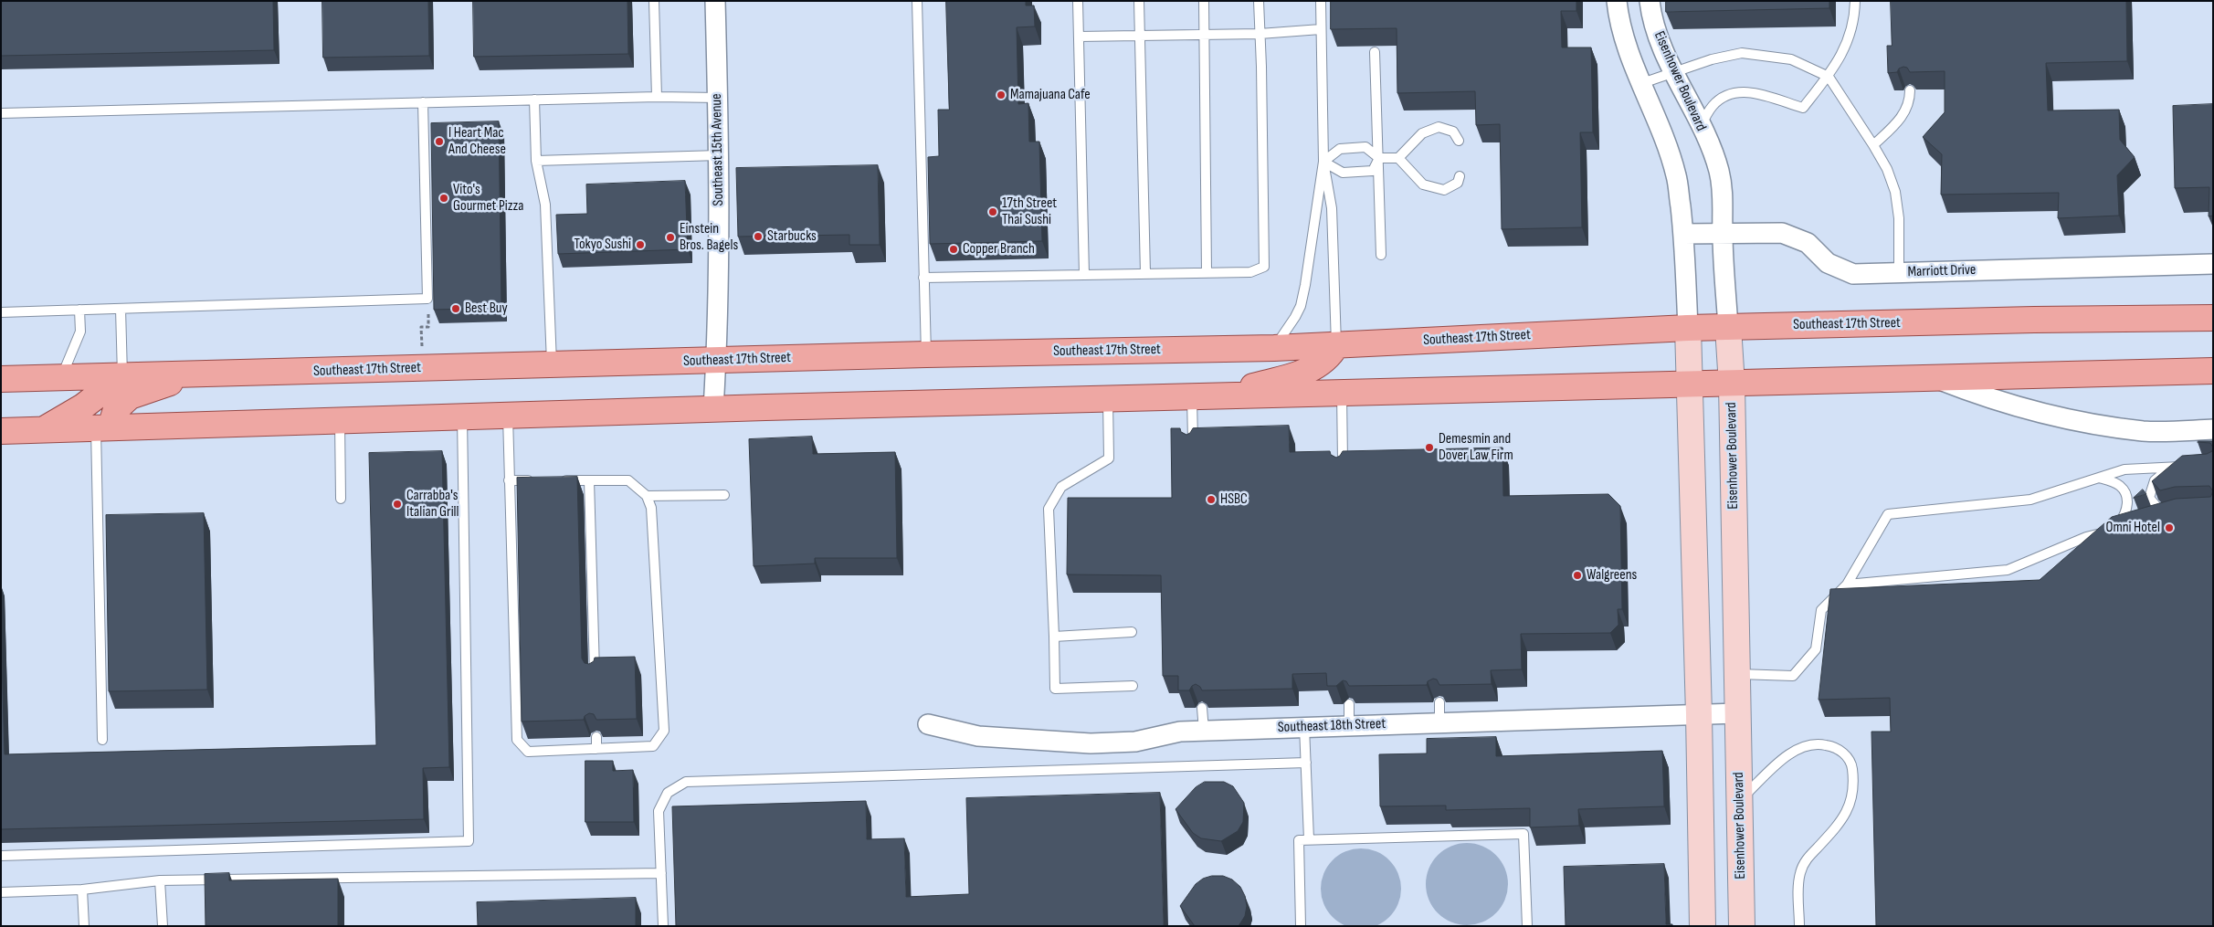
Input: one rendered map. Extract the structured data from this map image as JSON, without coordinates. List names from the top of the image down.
{
  "streets": {
    "main road": ["Southeast 17th Street"],
    "street": [
      "Eisenhower Boulevard",
      "Southeast 15th Avenue",
      "Marriott Drive",
      "Southeast 18th Street"
    ]
  },
  "crossings": [
    ["Eisenhower Boulevard", "Marriott Drive"],
    ["Eisenhower Boulevard", "Southeast 17th Street"],
    ["Eisenhower Boulevard", "Southeast 18th Street"],
    ["Southeast 15th Avenue", "Southeast 17th Street"]
  ],
  "places": [
    "Mamajuana Cafe",
    "I Heart Mac And Cheese",
    "Vito's Gourmet Pizza",
    "17th Street Thai Sushi",
    "Starbucks",
    "Einstein Bros. Bagels",
    "Tokyo Sushi",
    "Copper Branch",
    "Best Buy",
    "Demesmin and Dover Law Firm",
    "HSBC",
    "Carrabba's Italian Grill",
    "Omni Hotel",
    "Walgreens"
  ]
}
